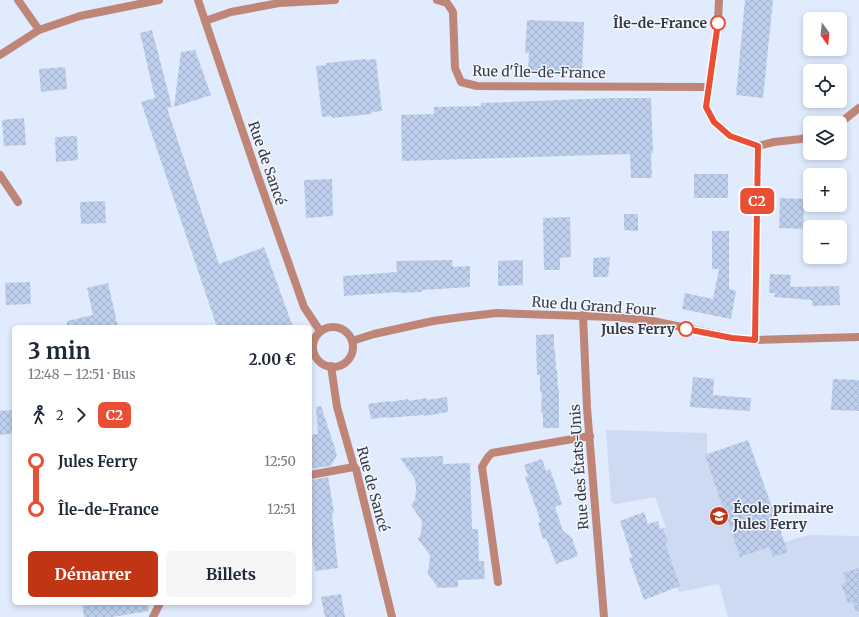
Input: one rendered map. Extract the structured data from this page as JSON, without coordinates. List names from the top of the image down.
{
  "streets": {
    "street": [
      "Rue d'Île-de-France",
      "Rue de Sancé",
      "Rue du Grand Four",
      "Rue des États-Unis"
    ]
  },
  "crossings": [
    ["Rue de Sancé", "Rue du Grand Four"],
    ["Rue du Grand Four", "Rue des États-Unis"]
  ],
  "places": {
    "other": ["Île-de-France", "Jules Ferry"],
    "school or university": ["École primaire Jules Ferry"]
  },
  "lines": ["bus line C2"],
  "north": "bottom",
  "page": {
    "on_map": "C2",
    "map_buttons": ["+", "−"],
    "heading": ["3 min", "12:48 – 12:51 · Bus", "2.00 €"],
    "legs": ["2", "C2"],
    "list": [
      {
        "name": "Jules Ferry",
        "value": "12:50"
      },
      {
        "name": "Île-de-France",
        "value": "12:51"
      }
    ],
    "buttons": ["Démarrer", "Billets"]
  }
}
